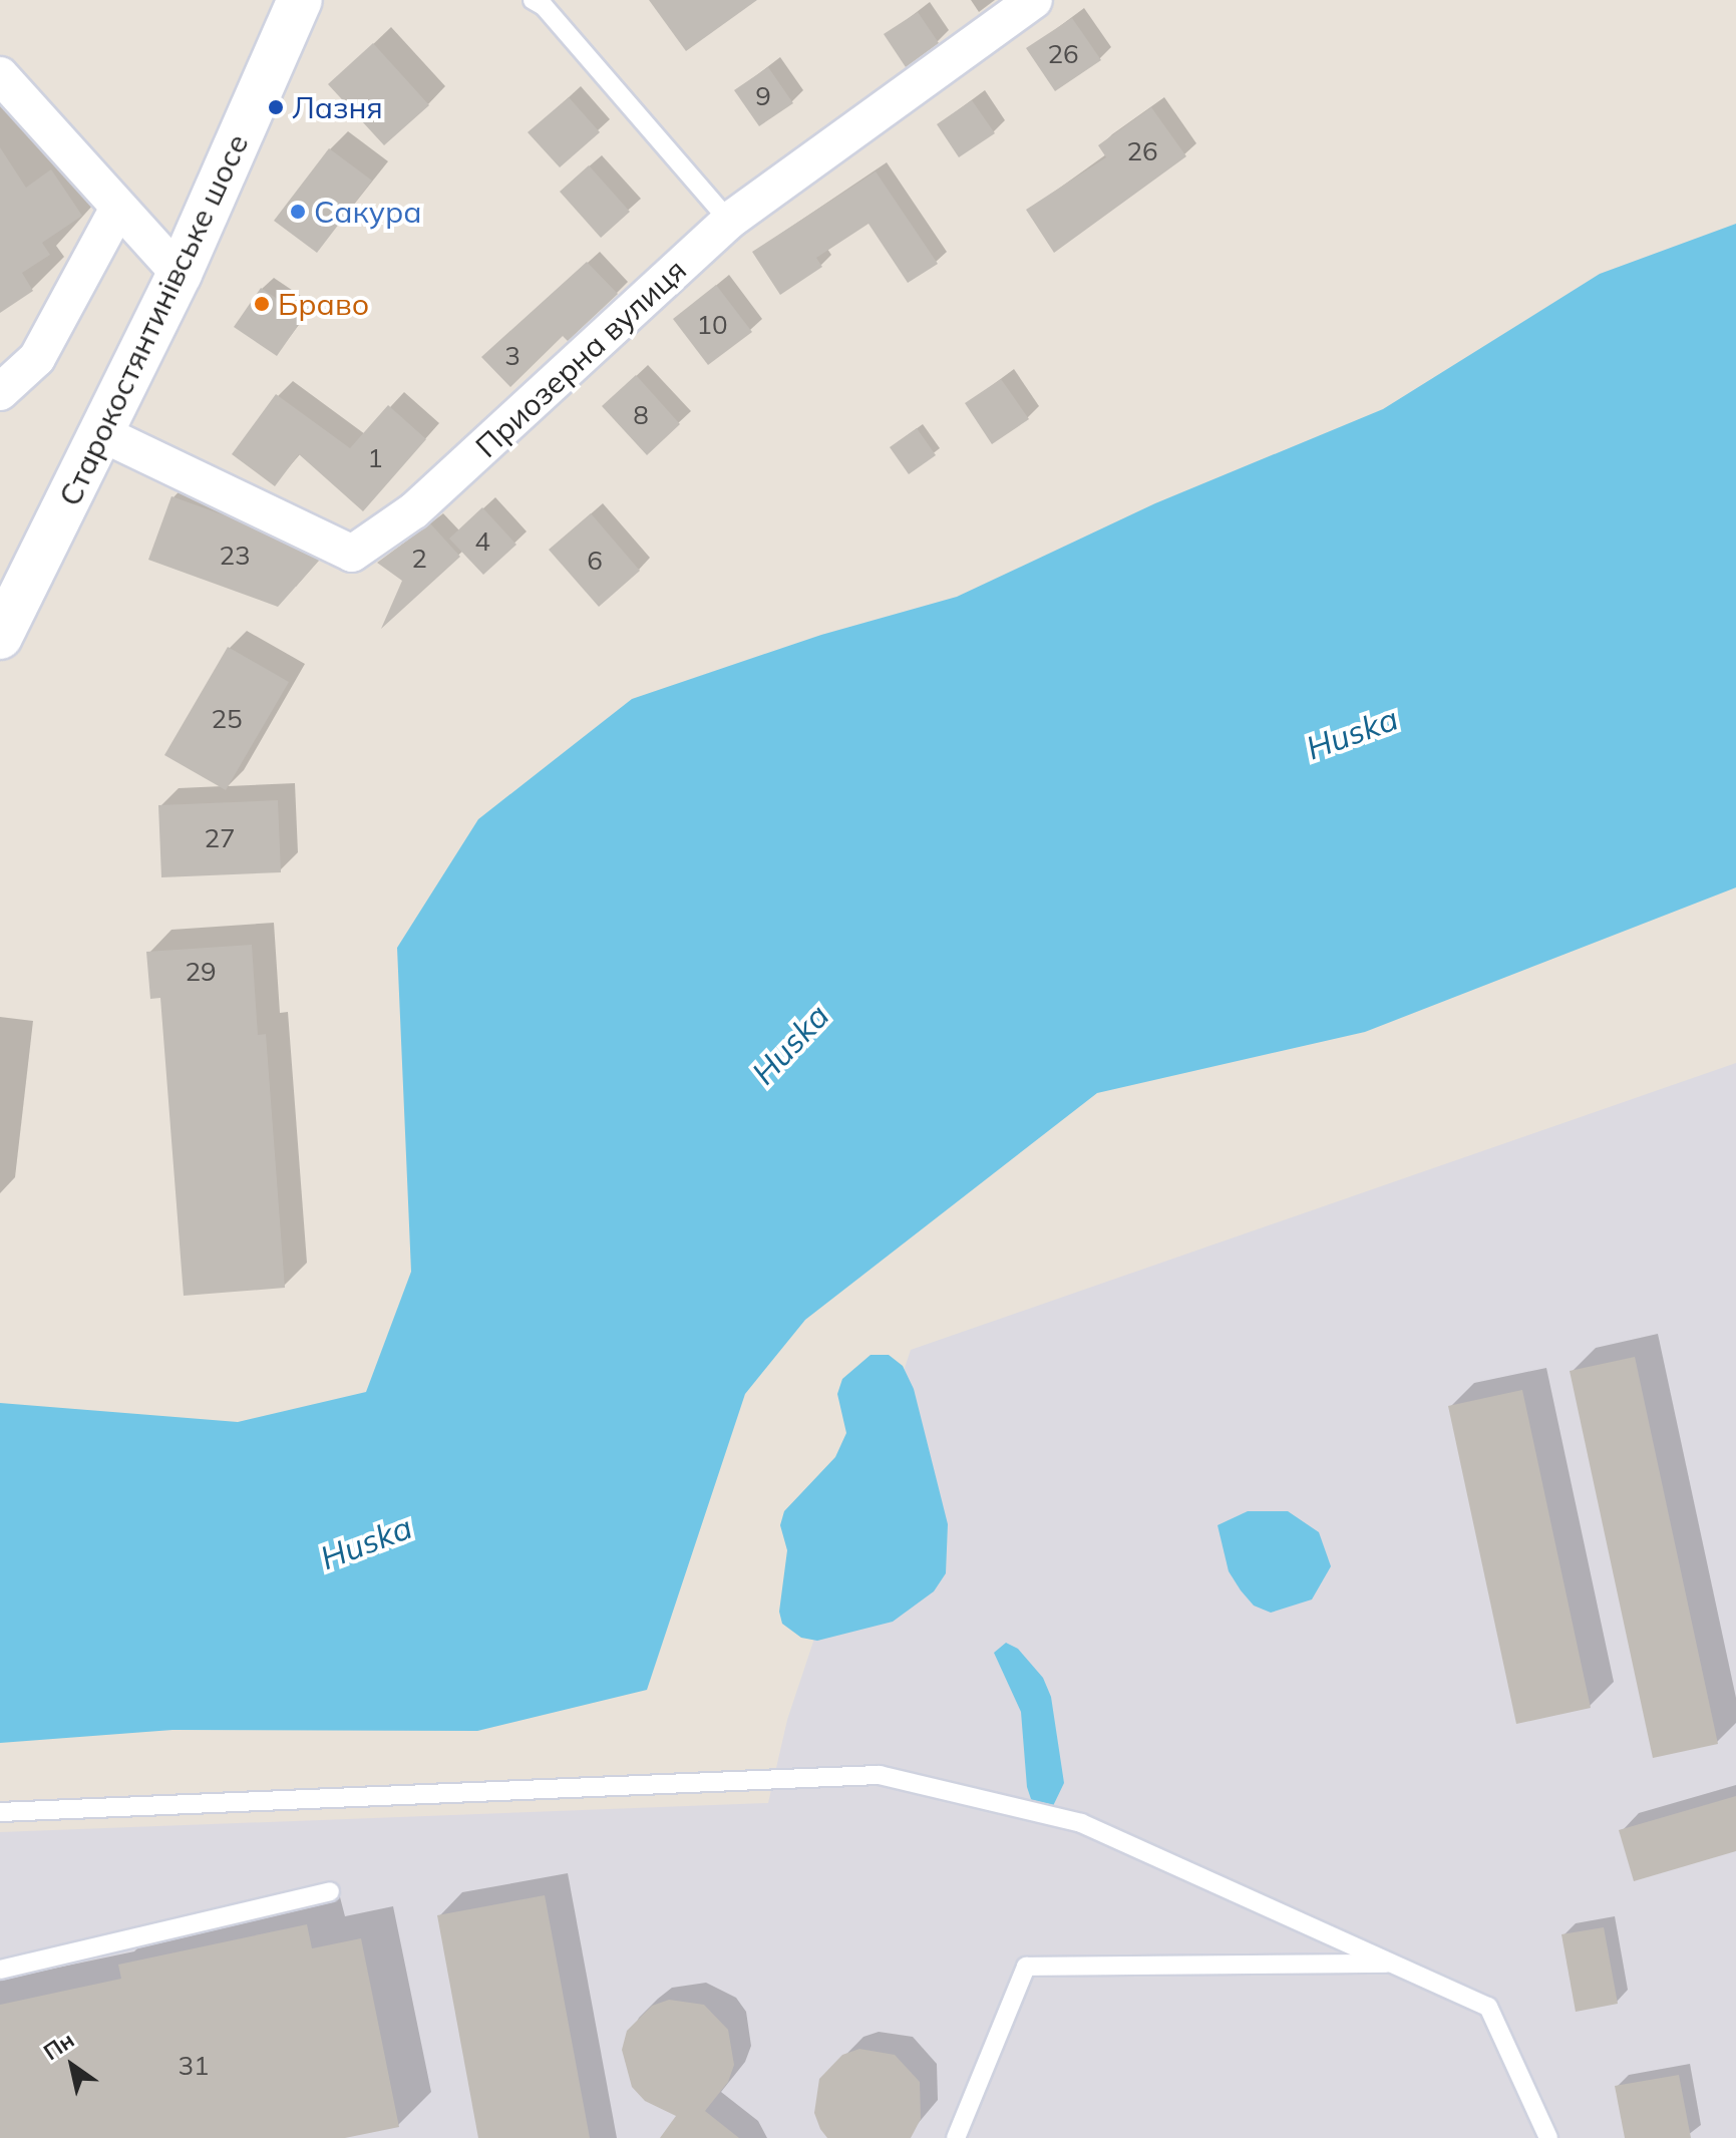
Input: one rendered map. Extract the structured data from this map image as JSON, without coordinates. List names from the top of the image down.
{
  "streets": {
    "main road": ["Старокостянтинівське шосе"],
    "street": ["Приозерна вулиця"]
  },
  "crossings": [
    ["Старокостянтинівське шосе", "Приозерна вулиця"]
  ],
  "water": ["Huska"],
  "places": ["Лазня", "Сакура", "Браво"],
  "house_numbers": [
    "26",
    "9",
    "26",
    "10",
    "3",
    "8",
    "1",
    "4",
    "23",
    "2",
    "6",
    "25",
    "27",
    "29",
    "31"
  ],
  "north": "top left"
}
